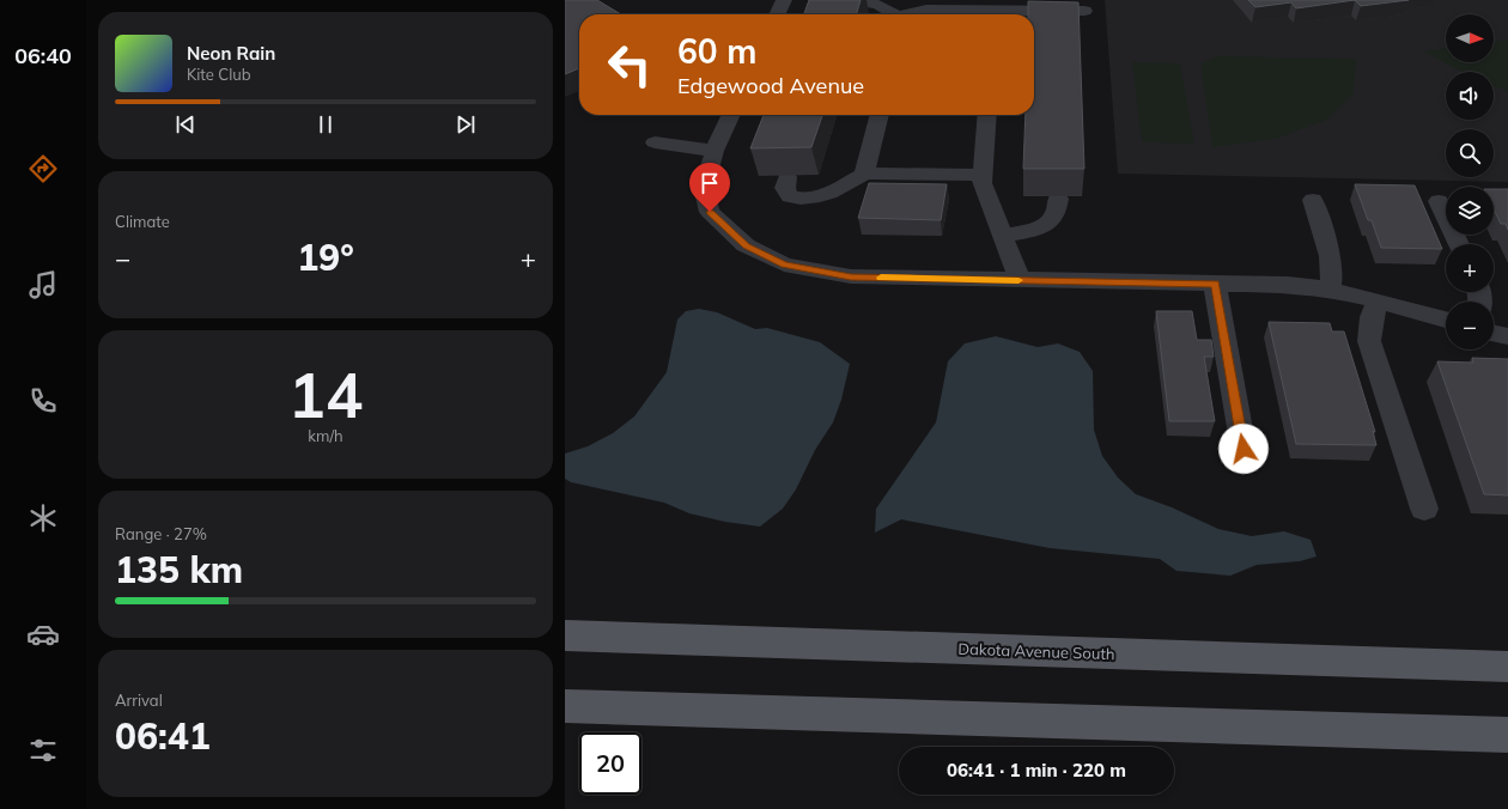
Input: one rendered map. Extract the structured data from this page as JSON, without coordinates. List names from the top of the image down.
{
  "streets": {
    "main road": ["Dakota Avenue South"]
  },
  "north": "right",
  "page": {
    "tabs": "06:40",
    "map_buttons": ["+", "−"],
    "turn": ["60 m", "Edgewood Avenue"],
    "song": ["Neon Rain", "Kite Club"],
    "tile": [
      "Climate",
      ["14", "km/h"],
      ["Range · 27%", "135 km"],
      ["Arrival", "06:41"]
    ],
    "heat": ["−", "19°", "+"],
    "limit": "20",
    "trip": "06:41 · 1 min · 220 m"
  }
}
